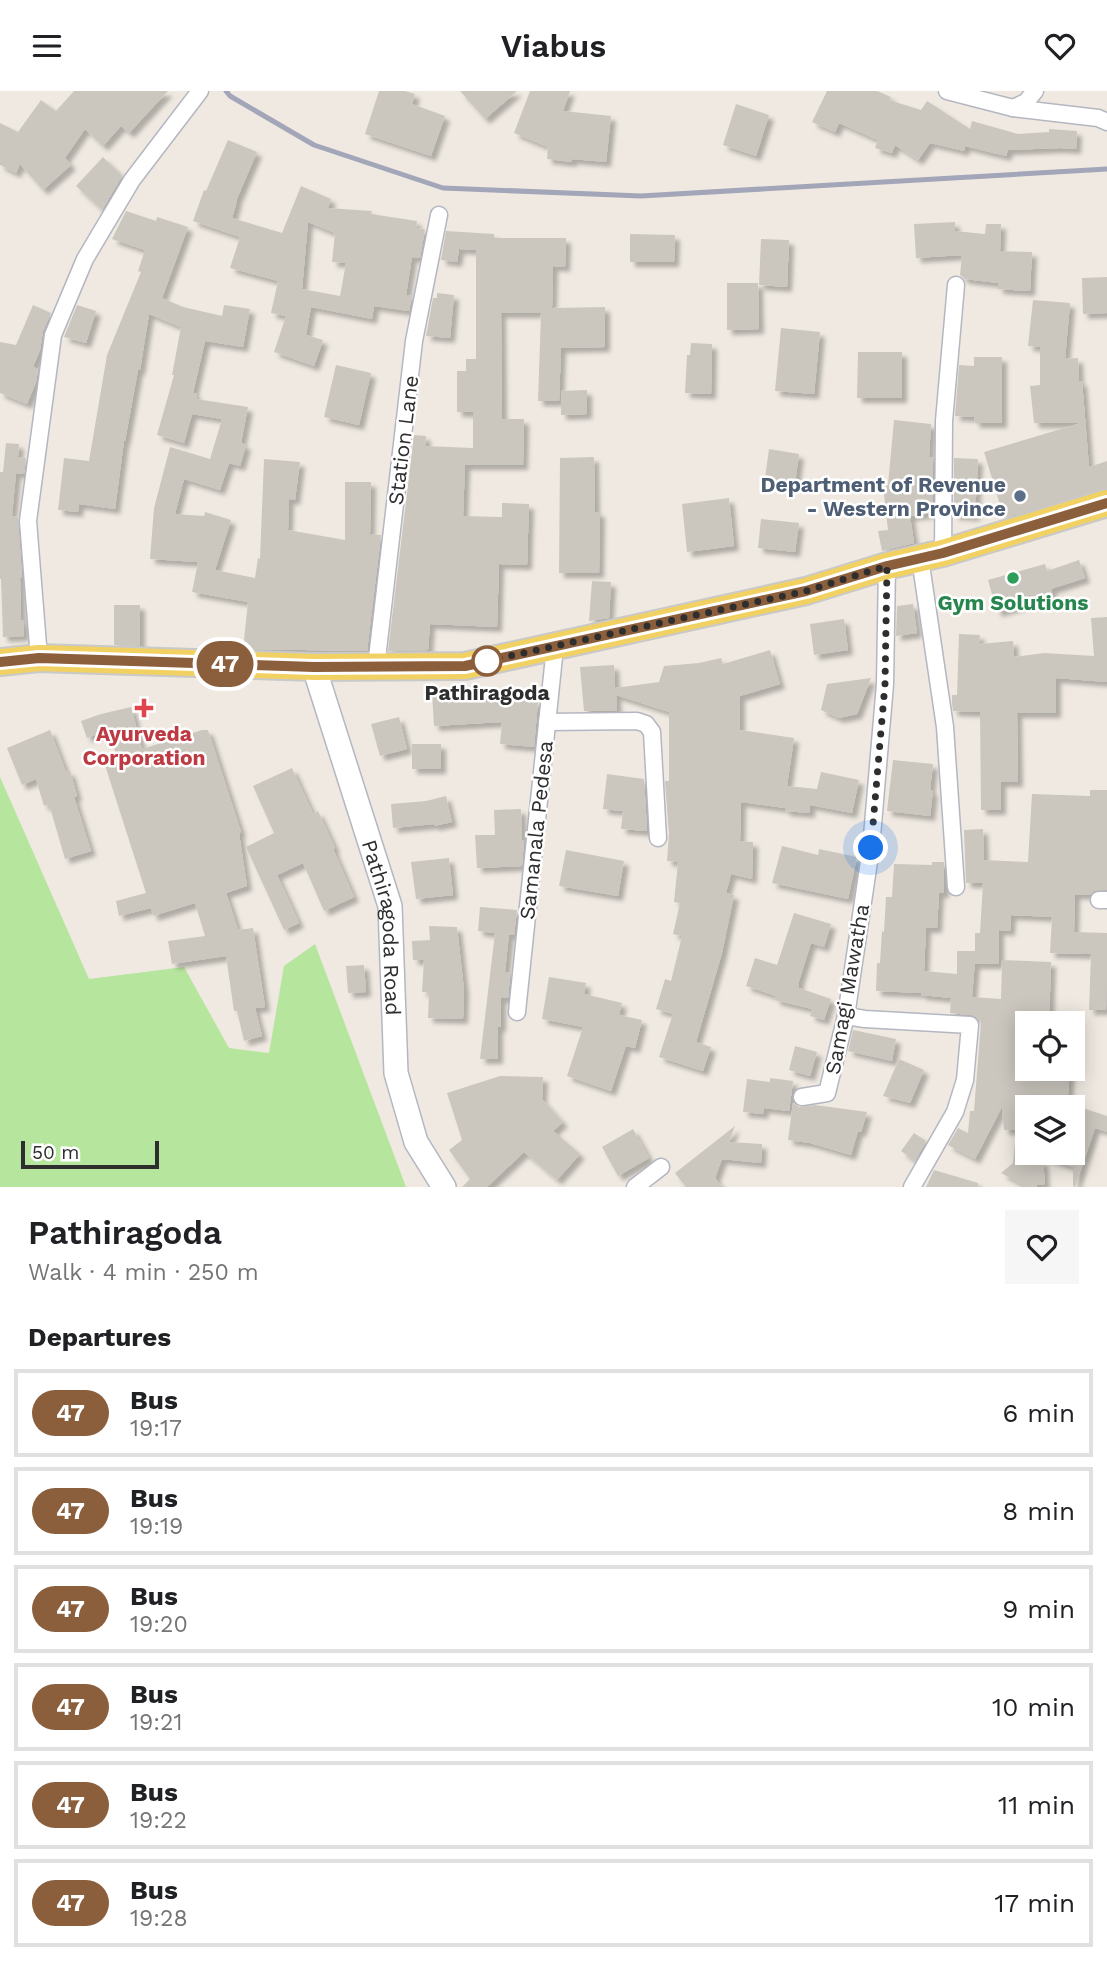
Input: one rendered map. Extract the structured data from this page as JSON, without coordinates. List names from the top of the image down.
{
  "streets": {
    "street": [
      "Station Lane",
      "Samanala Pedesa",
      "Pathiragoda Road",
      "Samagi Mawatha"
    ]
  },
  "places": {
    "other": ["Department of Revenue - Western Province", "Gym Solutions", "Pathiragoda"],
    "health": ["Ayurveda Corporation"]
  },
  "lines": ["bus line 47"],
  "scale_bar": "50 m",
  "page": {
    "header": "Viabus",
    "on_map": "47",
    "scale": "50 m",
    "heading": [
      ["Pathiragoda", "Walk · 4 min · 250 m"],
      "Departures"
    ],
    "list": [
      {
        "mark": "47",
        "name": "Bus",
        "note": "19:17",
        "value": "6 min"
      },
      {
        "mark": "47",
        "name": "Bus",
        "note": "19:19",
        "value": "8 min"
      },
      {
        "mark": "47",
        "name": "Bus",
        "note": "19:20",
        "value": "9 min"
      },
      {
        "mark": "47",
        "name": "Bus",
        "note": "19:21",
        "value": "10 min"
      },
      {
        "mark": "47",
        "name": "Bus",
        "note": "19:22",
        "value": "11 min"
      },
      {
        "mark": "47",
        "name": "Bus",
        "note": "19:28",
        "value": "17 min"
      }
    ]
  }
}
